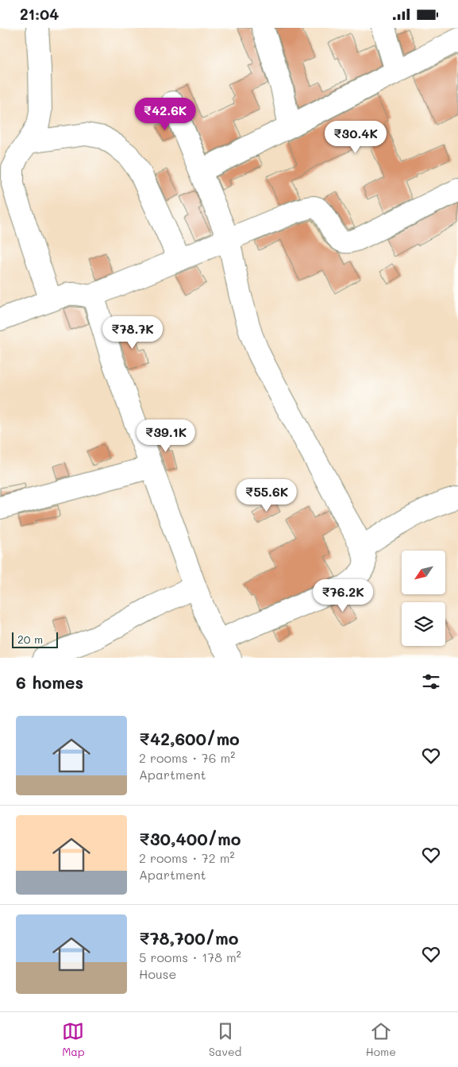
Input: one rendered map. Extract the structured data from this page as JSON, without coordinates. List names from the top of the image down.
{
  "scale_bar": "20 m",
  "north": "bottom left",
  "page": {
    "status": "21:04",
    "price": [
      "₹42.6K",
      "₹30.4K",
      "₹78.7K",
      "₹39.1K",
      "₹55.6K",
      "₹76.2K"
    ],
    "scale": "20 m",
    "heading": "6 homes",
    "list": [
      {
        "name": "₹42,600/mo",
        "note": "2 rooms · 76 m² · Apartment"
      },
      {
        "name": "₹30,400/mo",
        "note": "2 rooms · 72 m² · Apartment"
      },
      {
        "name": "₹78,700/mo",
        "note": "5 rooms · 178 m² · House"
      }
    ],
    "tabs": ["Map", "Saved", "Home"]
  }
}
